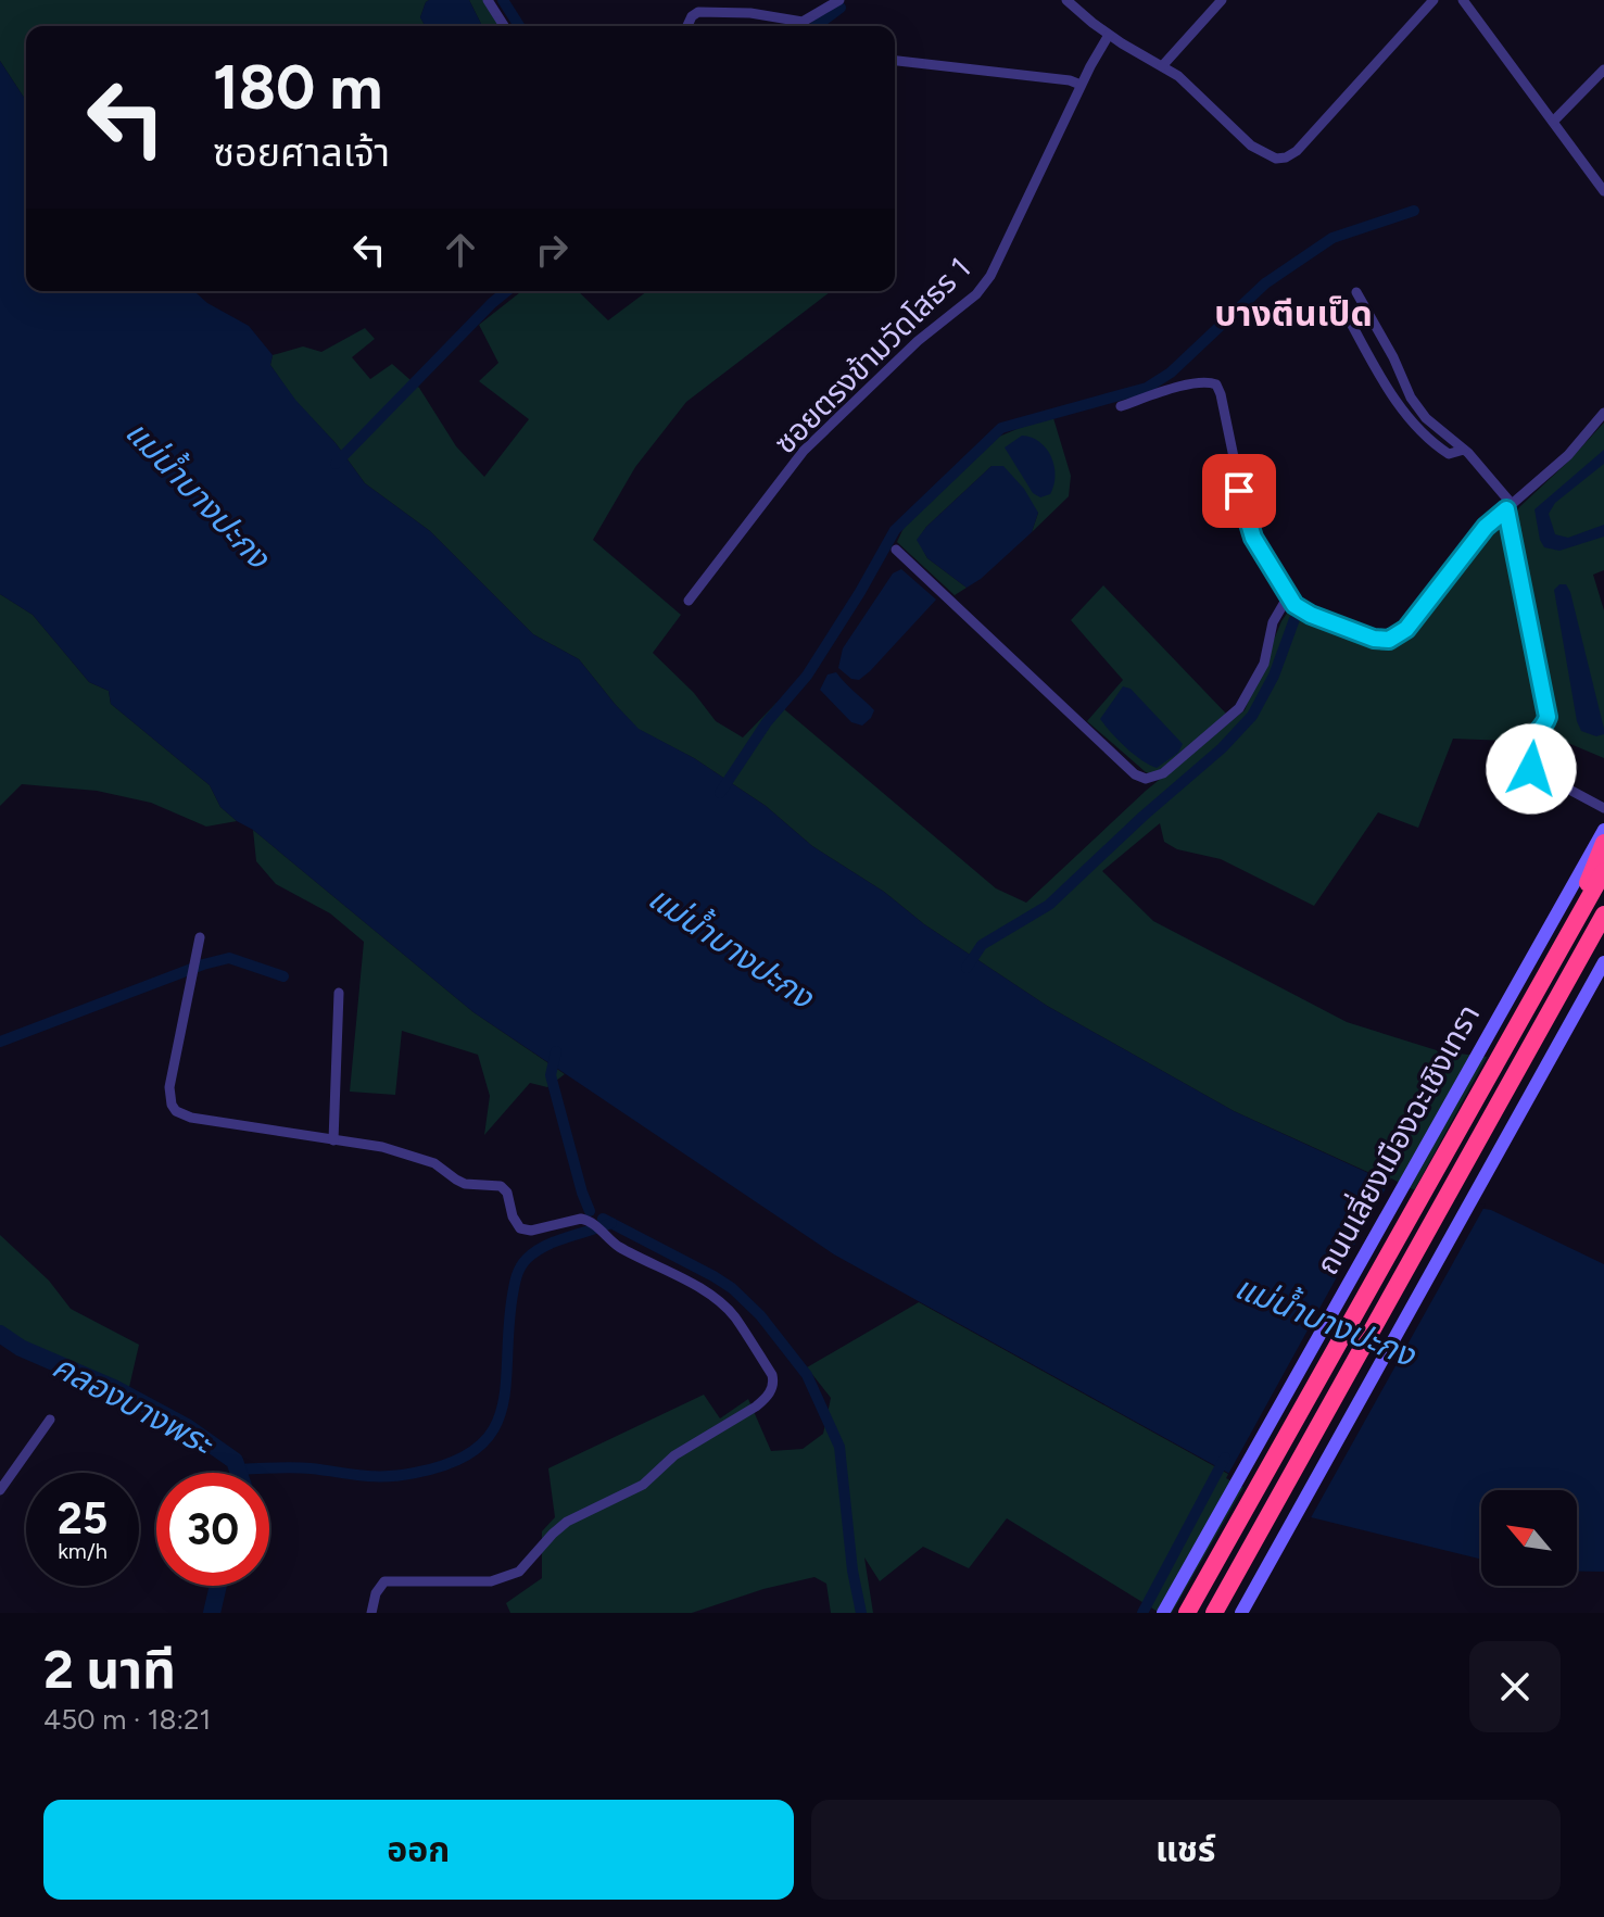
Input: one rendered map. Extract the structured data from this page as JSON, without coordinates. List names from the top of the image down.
{
  "streets": {
    "highway": ["ถนนเลี่ยงเมืองฉะเชิงเทรา"],
    "street": ["ซอยตรงข้ามวัดโสธร 1"]
  },
  "districts": ["บางตีนเป็ด"],
  "water": ["แม่น้ำบางปะกง", "คลองบางพระ"],
  "north": "top left",
  "page": {
    "turn": ["180 m", "ซอยศาลเจ้า"],
    "speed": "25 km/h",
    "limit": "30",
    "heading": ["2 นาที", "450 m · 18:21"],
    "buttons": ["ออก", "แชร์"]
  }
}
